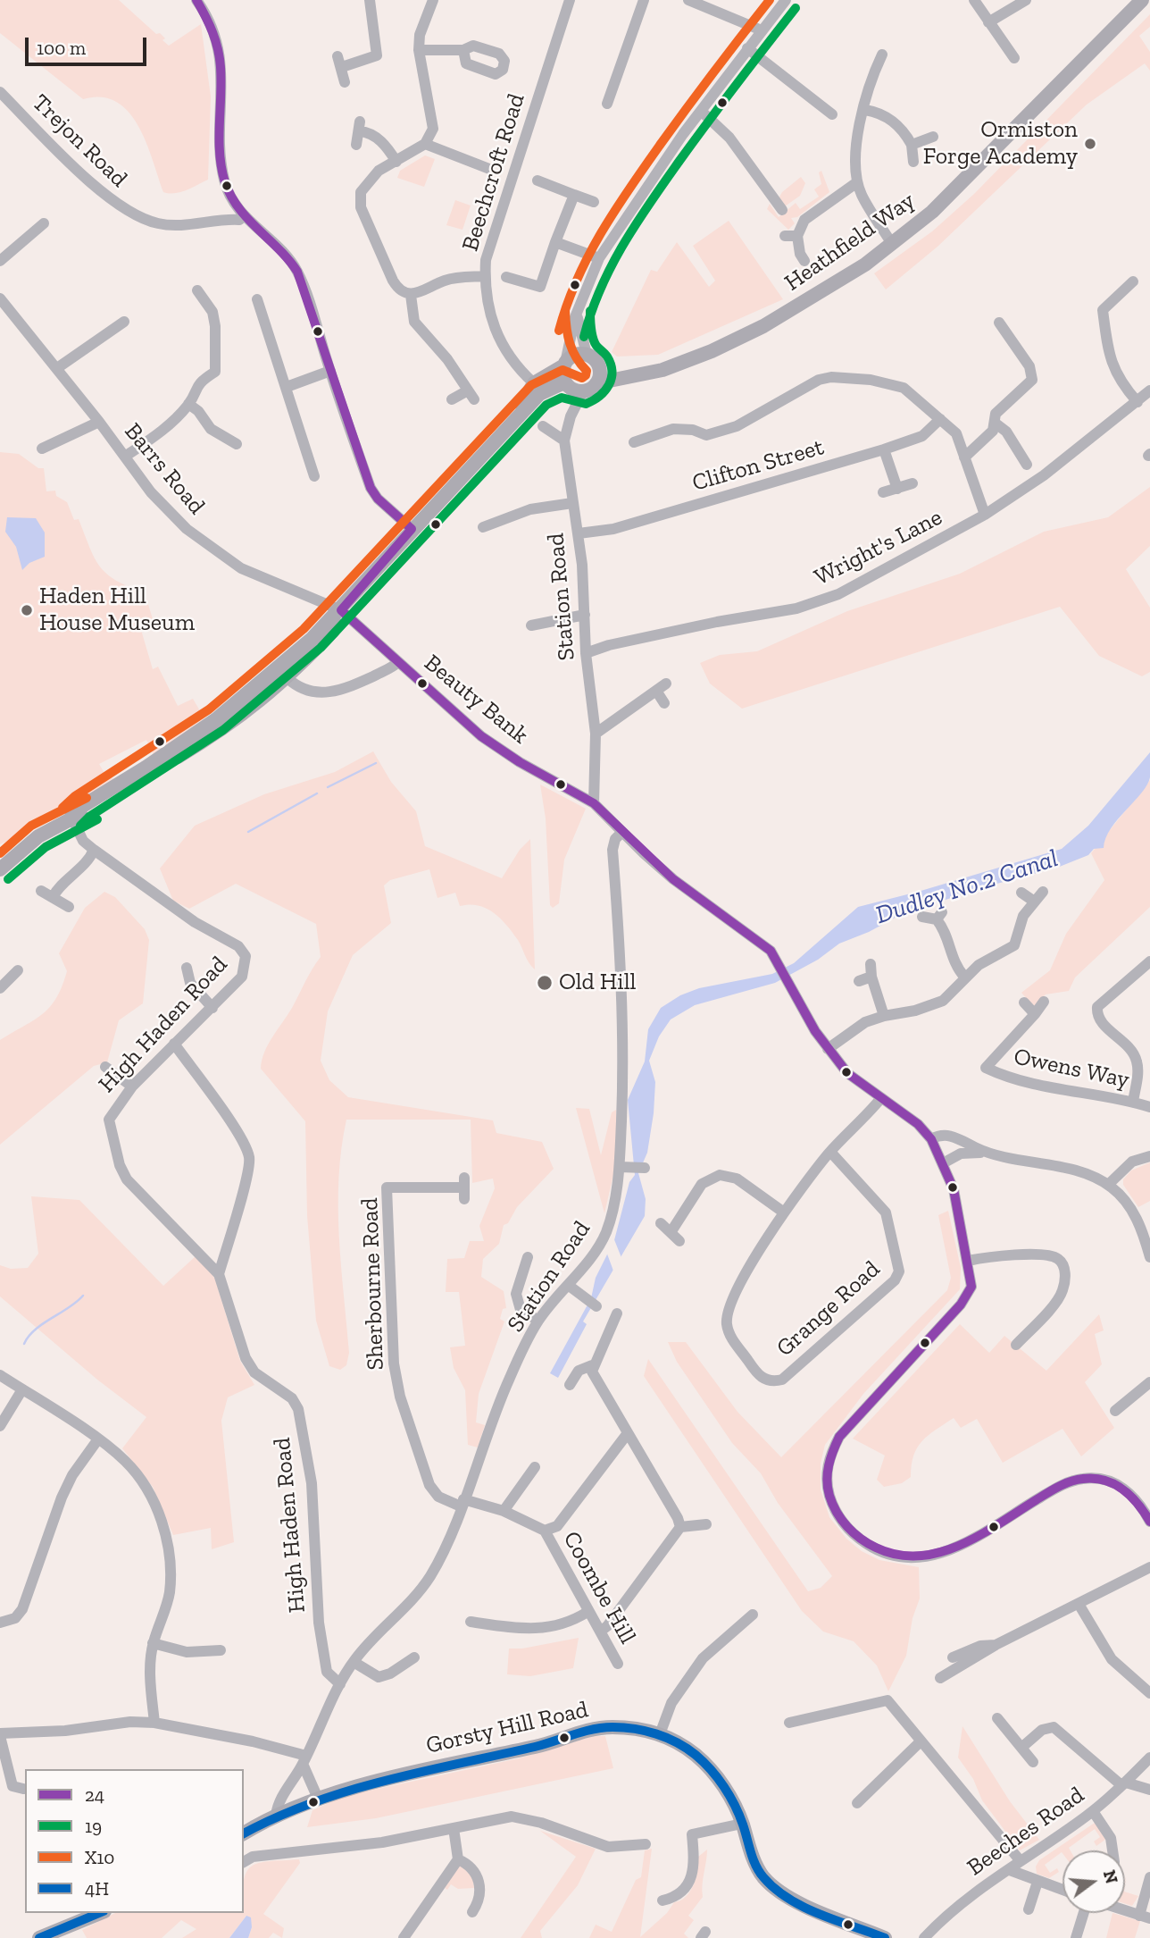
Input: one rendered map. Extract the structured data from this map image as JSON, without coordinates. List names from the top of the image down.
{
  "streets": {
    "main road": ["Heathfield Way", "Gorsty Hill Road"],
    "street": [
      "Trejon Road",
      "Beechcroft Road",
      "Clifton Street",
      "Barrs Road",
      "Wright's Lane",
      "Station Road",
      "Beauty Bank",
      "High Haden Road",
      "Owens Way",
      "Sherbourne Road",
      "Grange Road",
      "Coombe Hill",
      "Beeches Road"
    ]
  },
  "crossings": [
    ["Heathfield Way", "Station Road"],
    ["Clifton Street", "Station Road"],
    ["Barrs Road", "Beauty Bank"],
    ["Wright's Lane", "Station Road"],
    ["Station Road", "Beauty Bank"],
    ["Station Road", "High Haden Road"],
    ["Station Road", "Sherbourne Road"],
    ["Station Road", "Gorsty Hill Road"]
  ],
  "water": ["Dudley No.2 Canal"],
  "places": ["Ormiston Forge Academy", "Haden Hill House Museum", "Old Hill"],
  "lines": [
    "transit line 24",
    "transit line X10",
    "transit line 19",
    "transit line 4H"
  ],
  "legend": [
    "24",
    "19",
    "X10",
    "4H"
  ],
  "scale_bar": "100 m",
  "north": "right"
}
